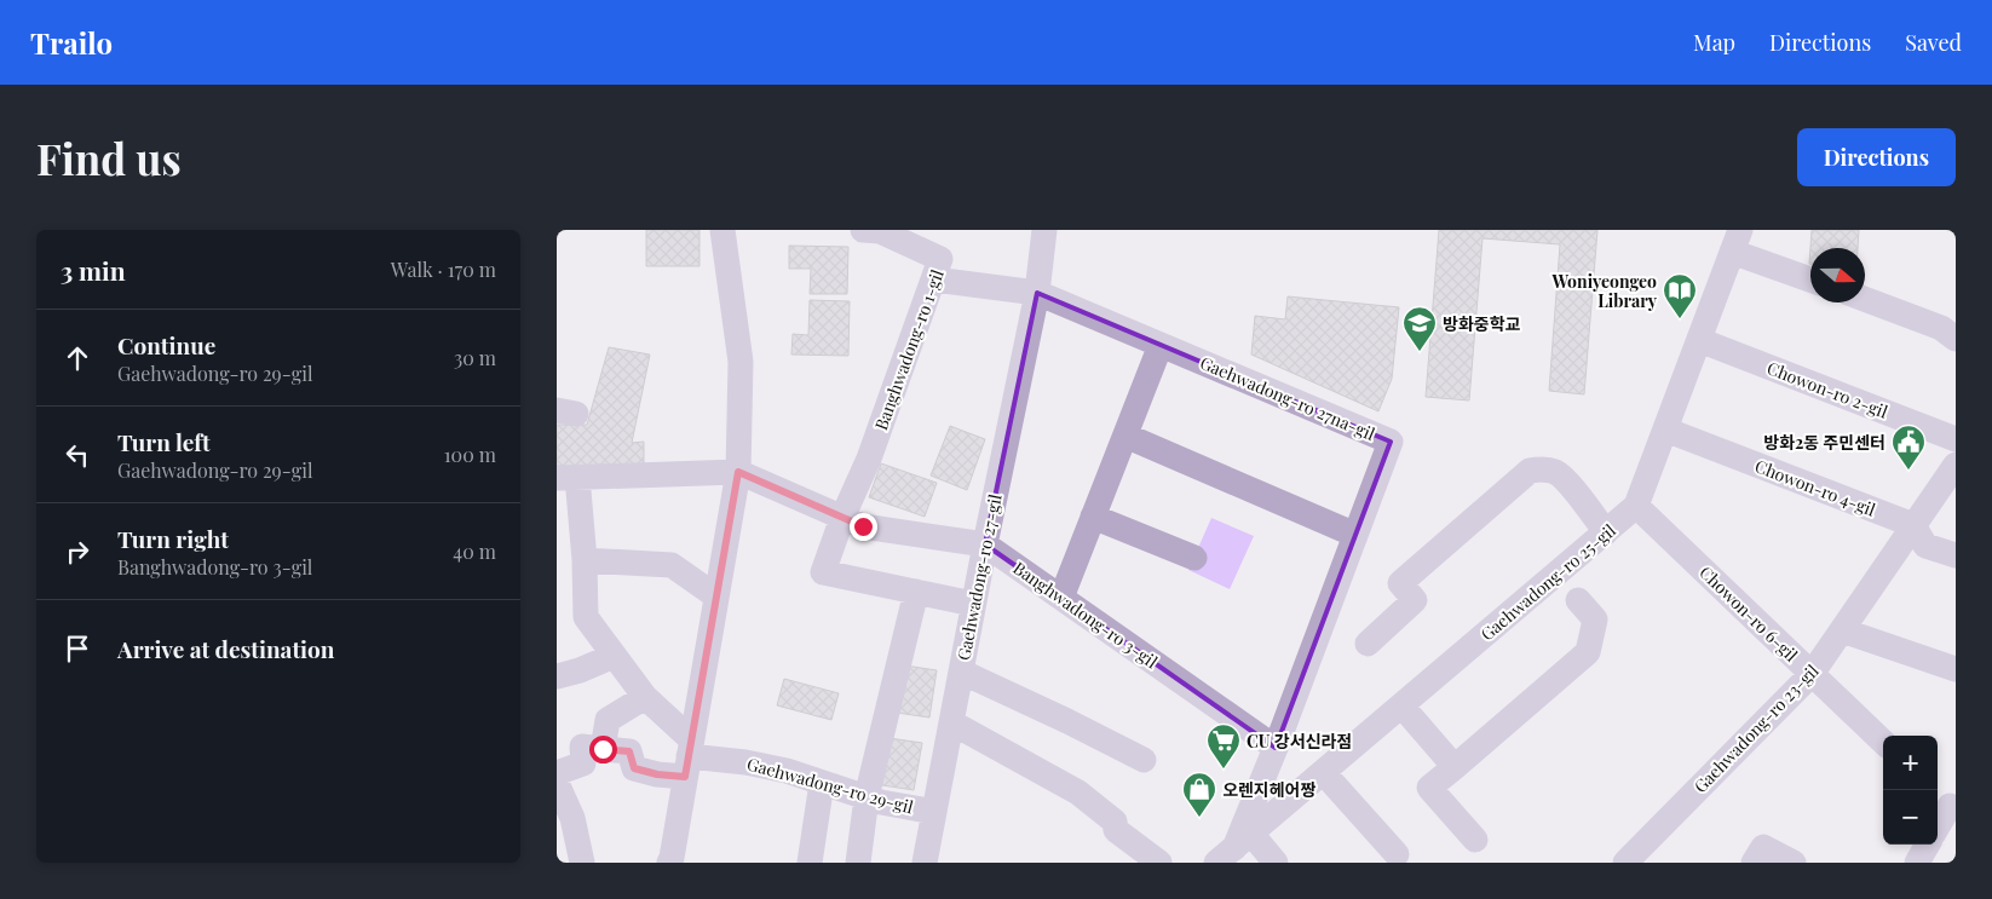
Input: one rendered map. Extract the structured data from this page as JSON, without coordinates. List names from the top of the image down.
{
  "streets": {
    "street": [
      "Banghwadong-ro 1-gil",
      "Chowon-ro 2-gil",
      "Gaehwadong-ro 27na-gil",
      "Chowon-ro 4-gil",
      "Gaehwadong-ro 27-gil",
      "Gaehwadong-ro 25-gil",
      "Chowon-ro 6-gil",
      "Banghwadong-ro 3-gil",
      "Gaehwadong-ro 23-gil",
      "Gaehwadong-ro 29-gil"
    ]
  },
  "crossings": [
    ["Banghwadong-ro 1-gil", "Banghwadong-ro 3-gil"],
    ["Chowon-ro 2-gil", "Gaehwadong-ro 25-gil"],
    ["Gaehwadong-ro 27na-gil", "Gaehwadong-ro 27-gil"],
    ["Gaehwadong-ro 27na-gil", "Gaehwadong-ro 25-gil"],
    ["Gaehwadong-ro 27na-gil", "Banghwadong-ro 3-gil"],
    ["Chowon-ro 4-gil", "Gaehwadong-ro 25-gil"],
    ["Chowon-ro 4-gil", "Gaehwadong-ro 23-gil"],
    ["Gaehwadong-ro 27-gil", "Banghwadong-ro 3-gil"],
    ["Gaehwadong-ro 27-gil", "Gaehwadong-ro 29-gil"],
    ["Gaehwadong-ro 25-gil", "Chowon-ro 6-gil"],
    ["Chowon-ro 6-gil", "Gaehwadong-ro 23-gil"],
    ["Banghwadong-ro 3-gil", "Gaehwadong-ro 29-gil"]
  ],
  "places": {
    "library": ["Woniyeongeo Library"],
    "school or university": ["방화중학교"],
    "public building": ["방화2동 주민센터"],
    "supermarket": ["CU 강서신라점"],
    "shop": ["오렌지헤어짱"]
  },
  "north": "right",
  "page": {
    "header": "Trailo",
    "nav": ["Map", "Directions", "Saved"],
    "buttons": "Directions",
    "title": "Find us",
    "heading": ["3 min", "Walk · 170 m"],
    "list": [
      ["Continue", "Gaehwadong-ro 29-gil", "30 m"],
      ["Turn left", "Gaehwadong-ro 29-gil", "100 m"],
      ["Turn right", "Banghwadong-ro 3-gil", "40 m"],
      "Arrive at destination"
    ],
    "map_buttons": ["+", "−"]
  }
}
